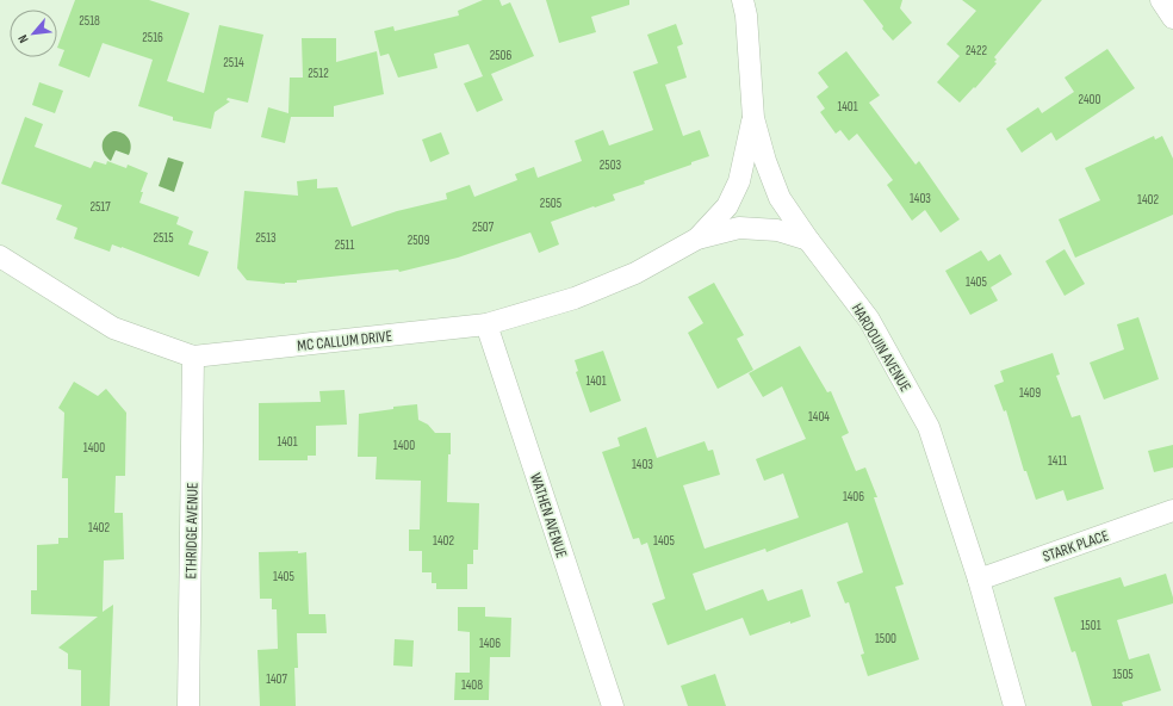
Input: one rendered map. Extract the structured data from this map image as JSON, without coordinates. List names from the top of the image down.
{
  "streets": {
    "street": [
      "MC CALLUM DRIVE",
      "HARDOUIN AVENUE",
      "WATHEN AVENUE",
      "ETHRIDGE AVENUE",
      "STARK PLACE"
    ]
  },
  "crossings": [
    ["MC CALLUM DRIVE", "HARDOUIN AVENUE"],
    ["MC CALLUM DRIVE", "WATHEN AVENUE"],
    ["MC CALLUM DRIVE", "ETHRIDGE AVENUE"],
    ["HARDOUIN AVENUE", "STARK PLACE"]
  ],
  "house_numbers": [
    "2518",
    "2516",
    "2422",
    "2506",
    "2514",
    "2512",
    "2400",
    "1401",
    "2503",
    "1403",
    "1402",
    "2505",
    "2517",
    "2507",
    "2515",
    "2513",
    "2509",
    "2511",
    "1405",
    "1401",
    "1409",
    "1404",
    "1401",
    "1400",
    "1400",
    "1411",
    "1403",
    "1406",
    "1402",
    "1402",
    "1405",
    "1405",
    "1501",
    "1500",
    "1406",
    "1505",
    "1407",
    "1408"
  ],
  "north": "bottom left"
}
